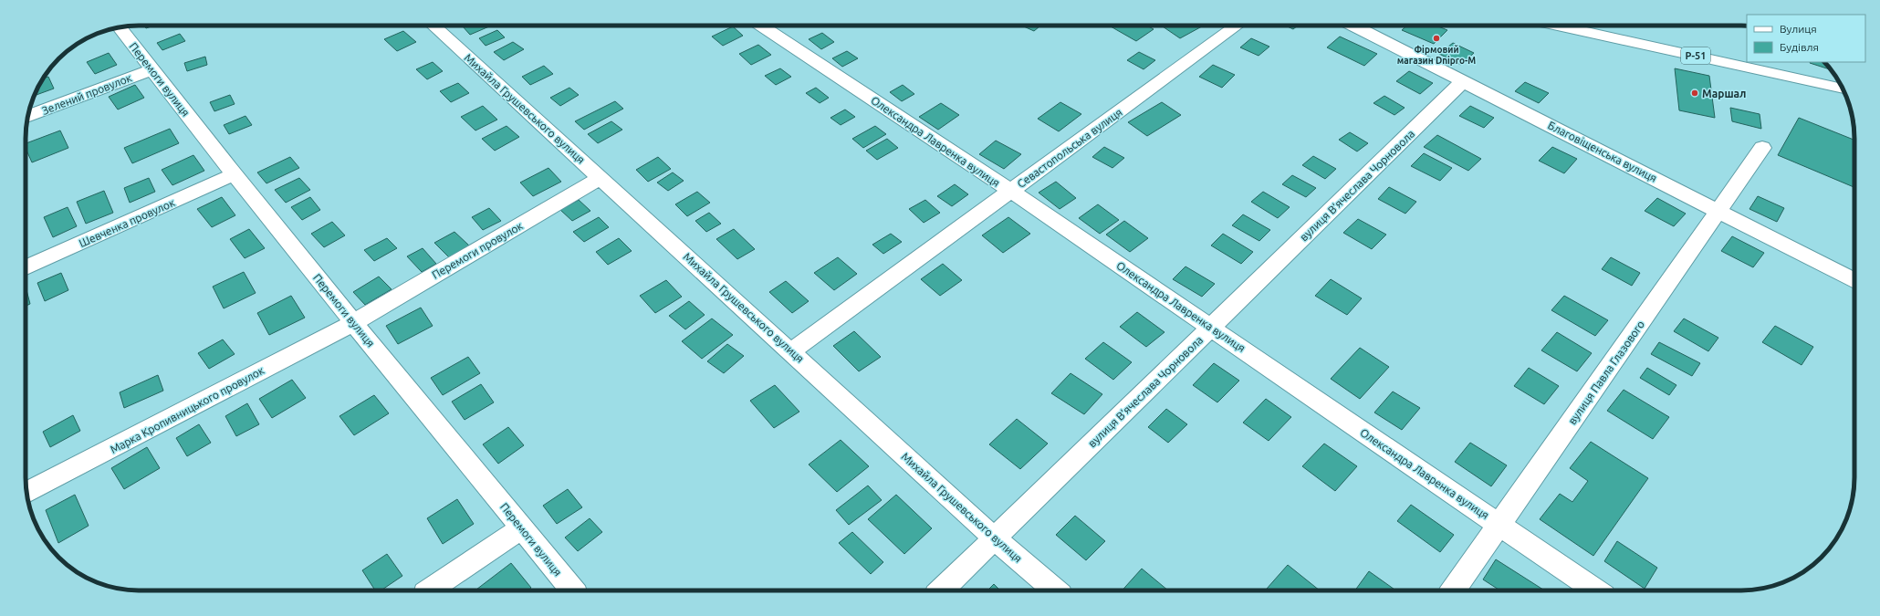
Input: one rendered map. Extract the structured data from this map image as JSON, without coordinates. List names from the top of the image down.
{
  "streets": {
    "street": [
      "Р-51",
      "Перемоги вулиця",
      "Зелений провулок",
      "Михайла Грушевського вулиця",
      "Олександра Лавренка вулиця",
      "Севастопольська вулиця",
      "Благовіщенська вулиця",
      "вулиця В’ячеслава Чорновола",
      "Шевченка провулок",
      "Перемоги провулок",
      "вулиця Павла Глазового",
      "Марка Кропивницького провулок"
    ]
  },
  "crossings": [
    ["Перемоги вулиця", "Зелений провулок"],
    ["Перемоги вулиця", "Шевченка провулок"],
    ["Перемоги вулиця", "Перемоги провулок"],
    ["Перемоги вулиця", "Марка Кропивницького провулок"],
    ["Михайла Грушевського вулиця", "Севастопольська вулиця"],
    ["Михайла Грушевського вулиця", "вулиця В’ячеслава Чорновола"],
    ["Михайла Грушевського вулиця", "Перемоги провулок"],
    ["Олександра Лавренка вулиця", "Севастопольська вулиця"],
    ["Олександра Лавренка вулиця", "вулиця В’ячеслава Чорновола"],
    ["Олександра Лавренка вулиця", "вулиця Павла Глазового"],
    ["Благовіщенська вулиця", "вулиця В’ячеслава Чорновола"],
    ["Благовіщенська вулиця", "вулиця Павла Глазового"],
    ["Перемоги провулок", "Марка Кропивницького провулок"]
  ],
  "places": ["Фірмовий магазин Dnipro-M", "Маршал"],
  "legend": ["Вулиця", "Будівля"]
}
